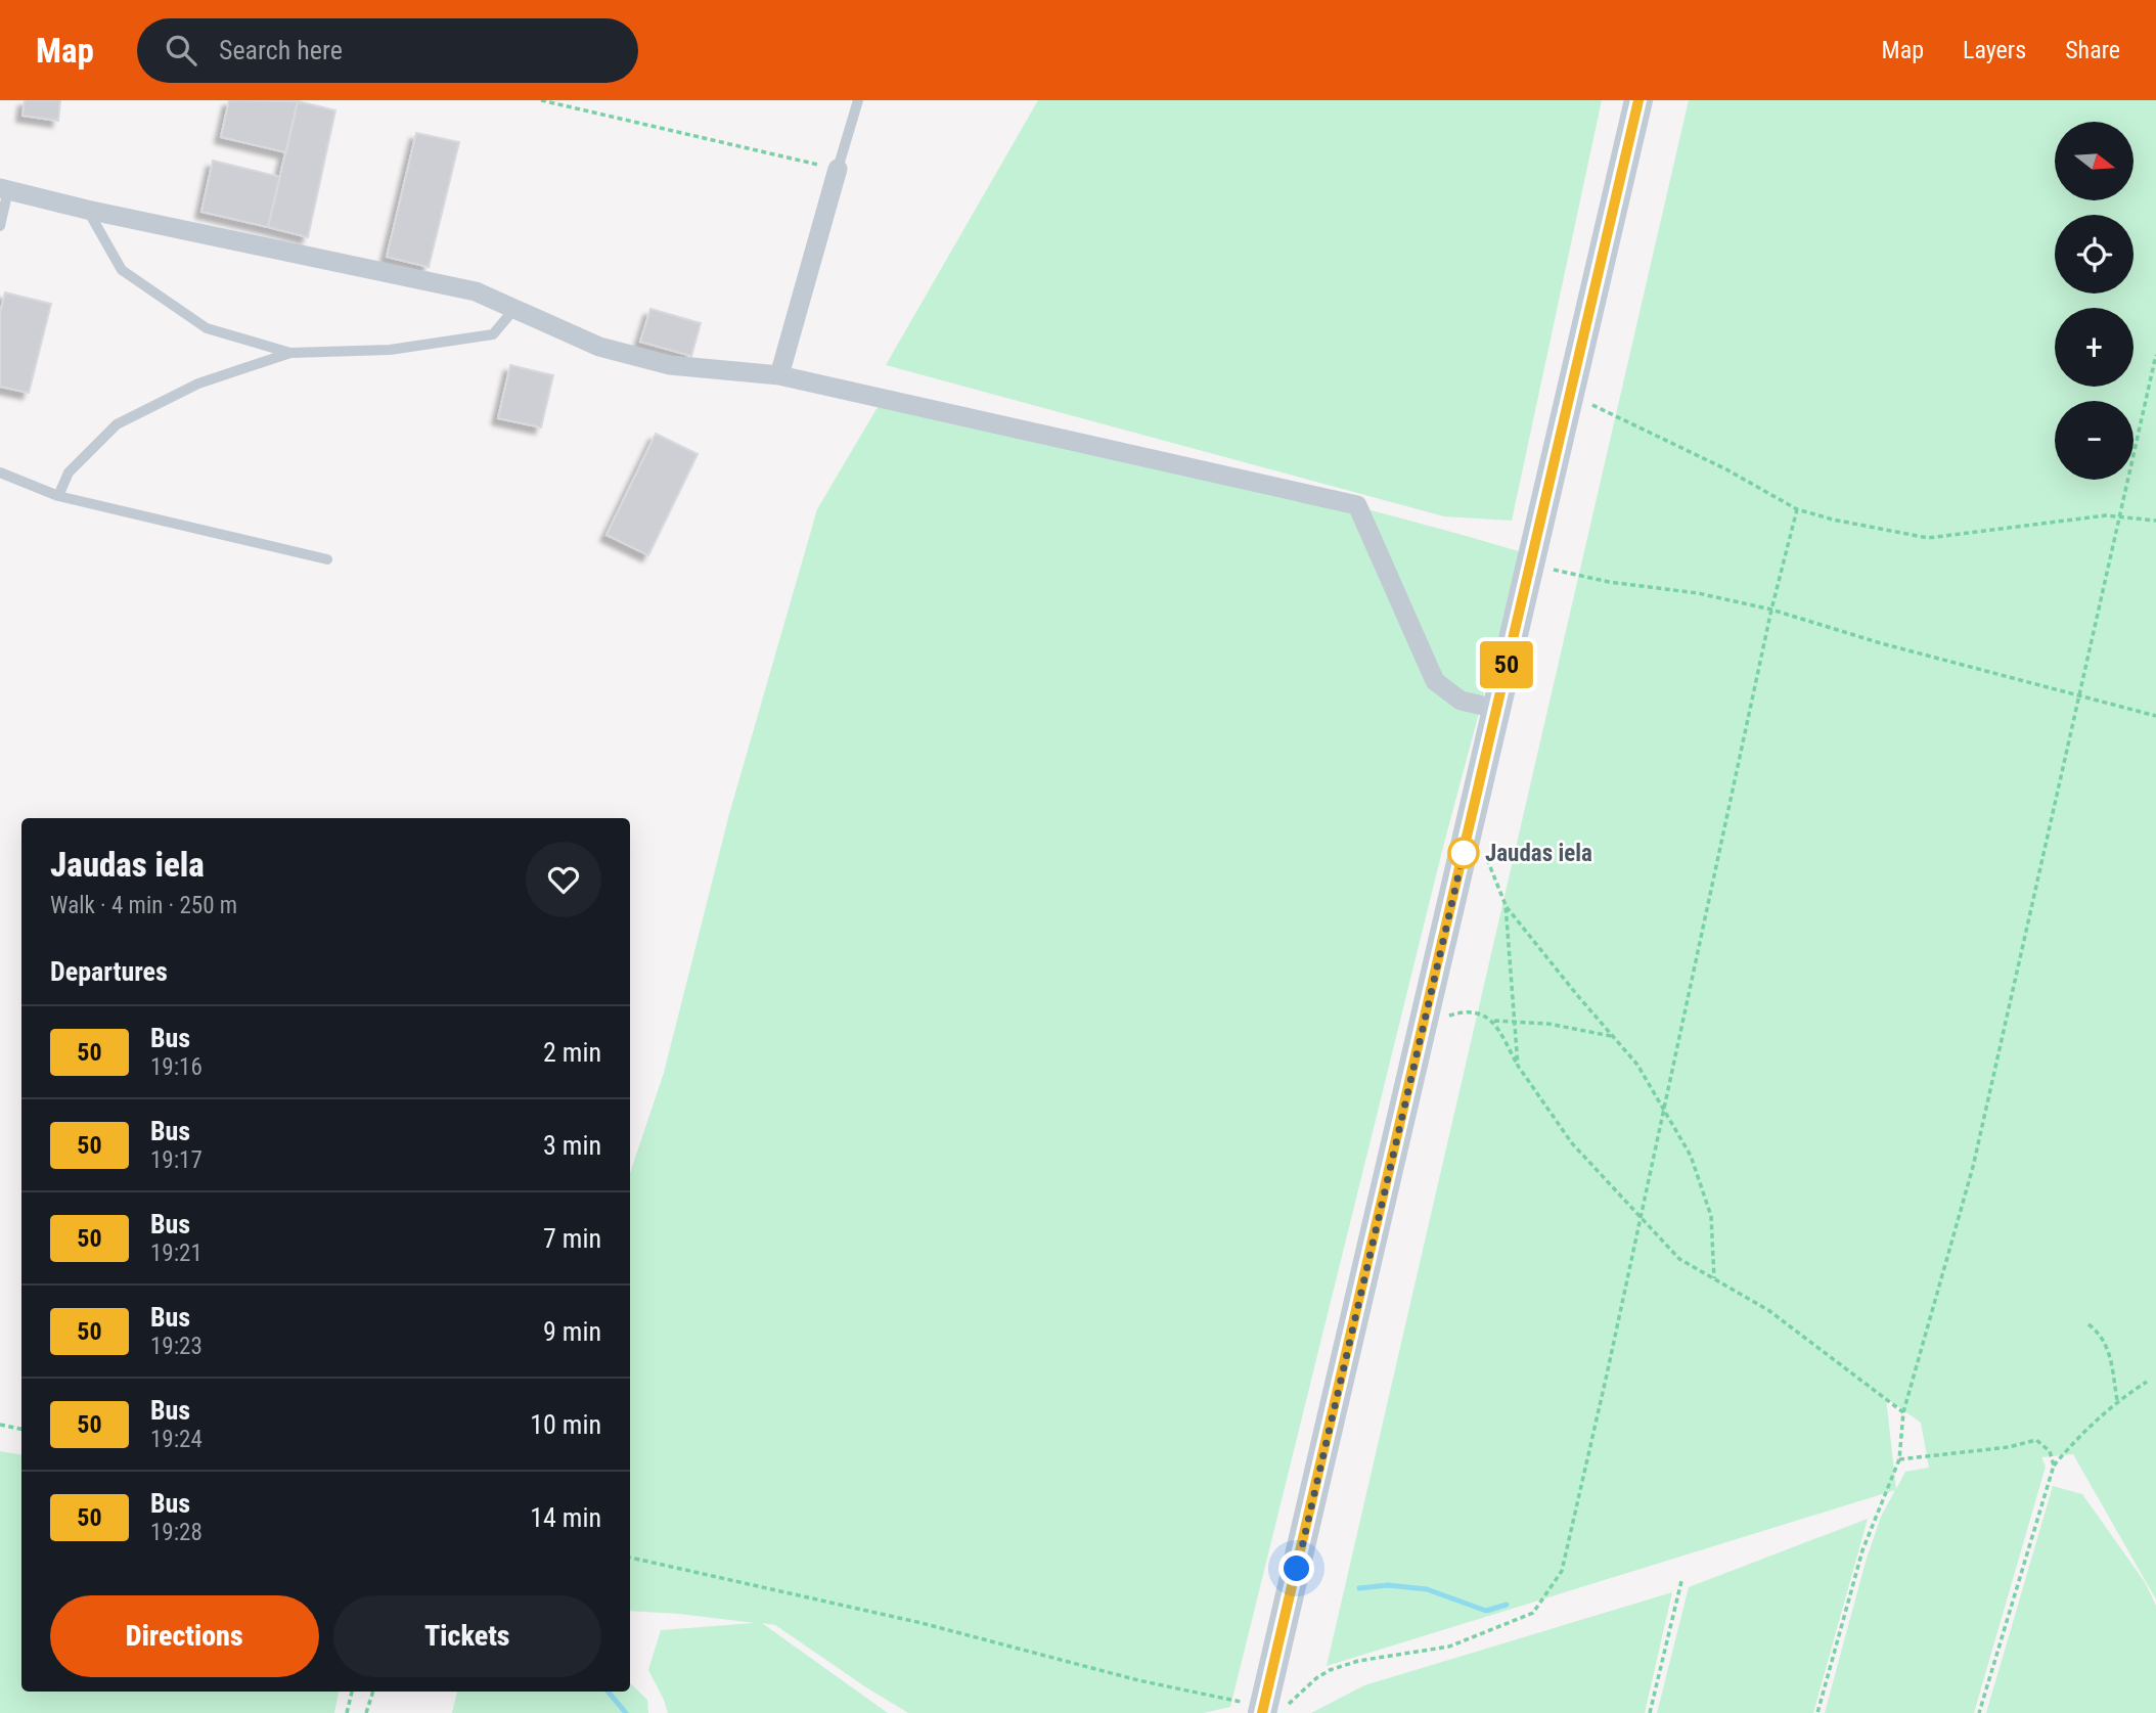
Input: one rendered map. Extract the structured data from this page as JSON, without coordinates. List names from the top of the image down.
{
  "places": ["Jaudas iela"],
  "lines": ["bus line 50"],
  "north": "right",
  "page": {
    "header": "Map",
    "search": "Search here",
    "nav": ["Map", "Layers", "Share"],
    "on_map": "50",
    "map_buttons": ["+", "−"],
    "heading": [
      ["Jaudas iela", "Walk · 4 min · 250 m"],
      "Departures"
    ],
    "list": [
      {
        "mark": "50",
        "name": "Bus",
        "note": "19:16",
        "value": "2 min"
      },
      {
        "mark": "50",
        "name": "Bus",
        "note": "19:17",
        "value": "3 min"
      },
      {
        "mark": "50",
        "name": "Bus",
        "note": "19:21",
        "value": "7 min"
      },
      {
        "mark": "50",
        "name": "Bus",
        "note": "19:23",
        "value": "9 min"
      },
      {
        "mark": "50",
        "name": "Bus",
        "note": "19:24",
        "value": "10 min"
      },
      {
        "mark": "50",
        "name": "Bus",
        "note": "19:28",
        "value": "14 min"
      }
    ],
    "buttons": ["Directions", "Tickets"]
  }
}
